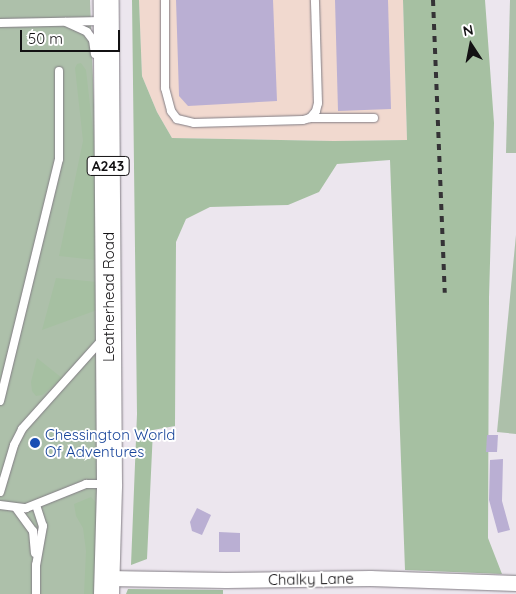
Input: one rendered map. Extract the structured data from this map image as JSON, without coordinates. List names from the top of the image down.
{
  "streets": {
    "highway": ["A243", "Leatherhead Road"],
    "street": ["Chalky Lane"]
  },
  "crossings": [
    ["Leatherhead Road", "Chalky Lane"]
  ],
  "places": ["Chessington World Of Adventures"],
  "scale_bar": "50 m",
  "north": "top"
}
